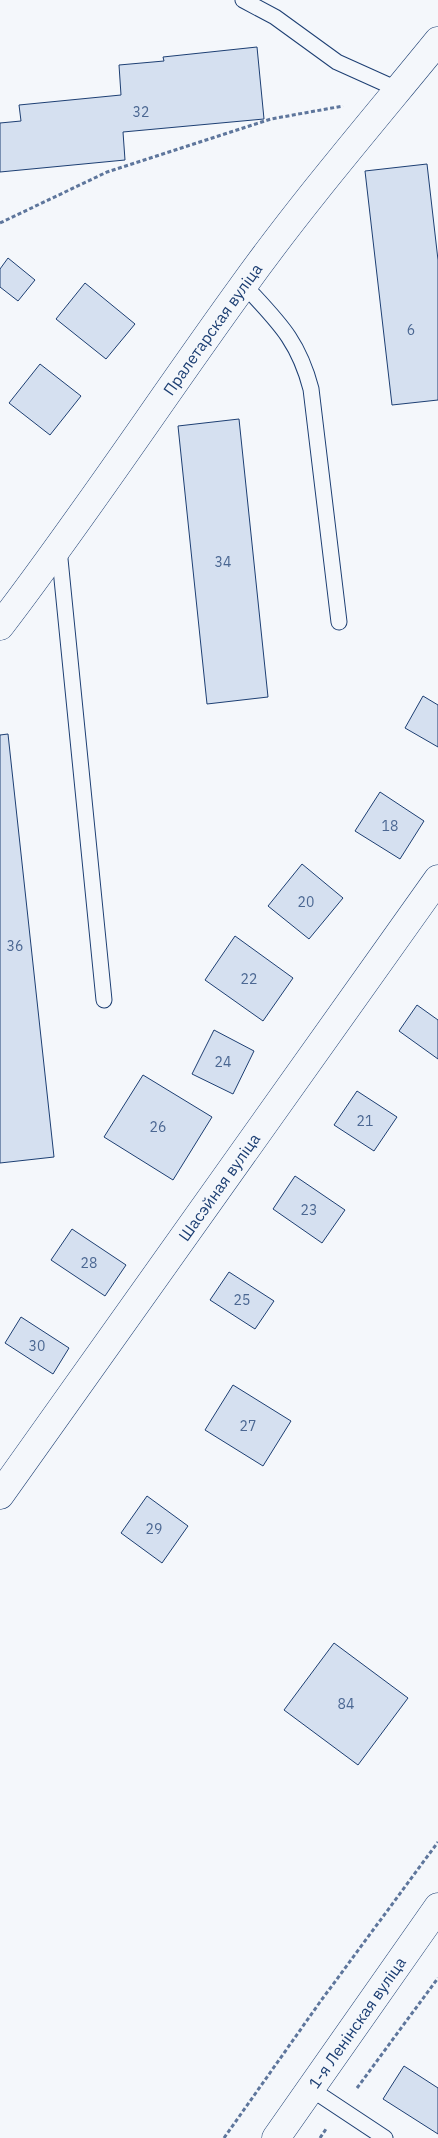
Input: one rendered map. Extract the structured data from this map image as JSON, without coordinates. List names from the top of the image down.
{
  "streets": {
    "street": ["Пралетарская вуліца", "Шасэйная вуліца", "1-я Ленінская вуліца"]
  },
  "house_numbers": [
    "32",
    "6",
    "34",
    "18",
    "20",
    "36",
    "22",
    "24",
    "21",
    "26",
    "23",
    "28",
    "25",
    "30",
    "27",
    "29",
    "84"
  ]
}
